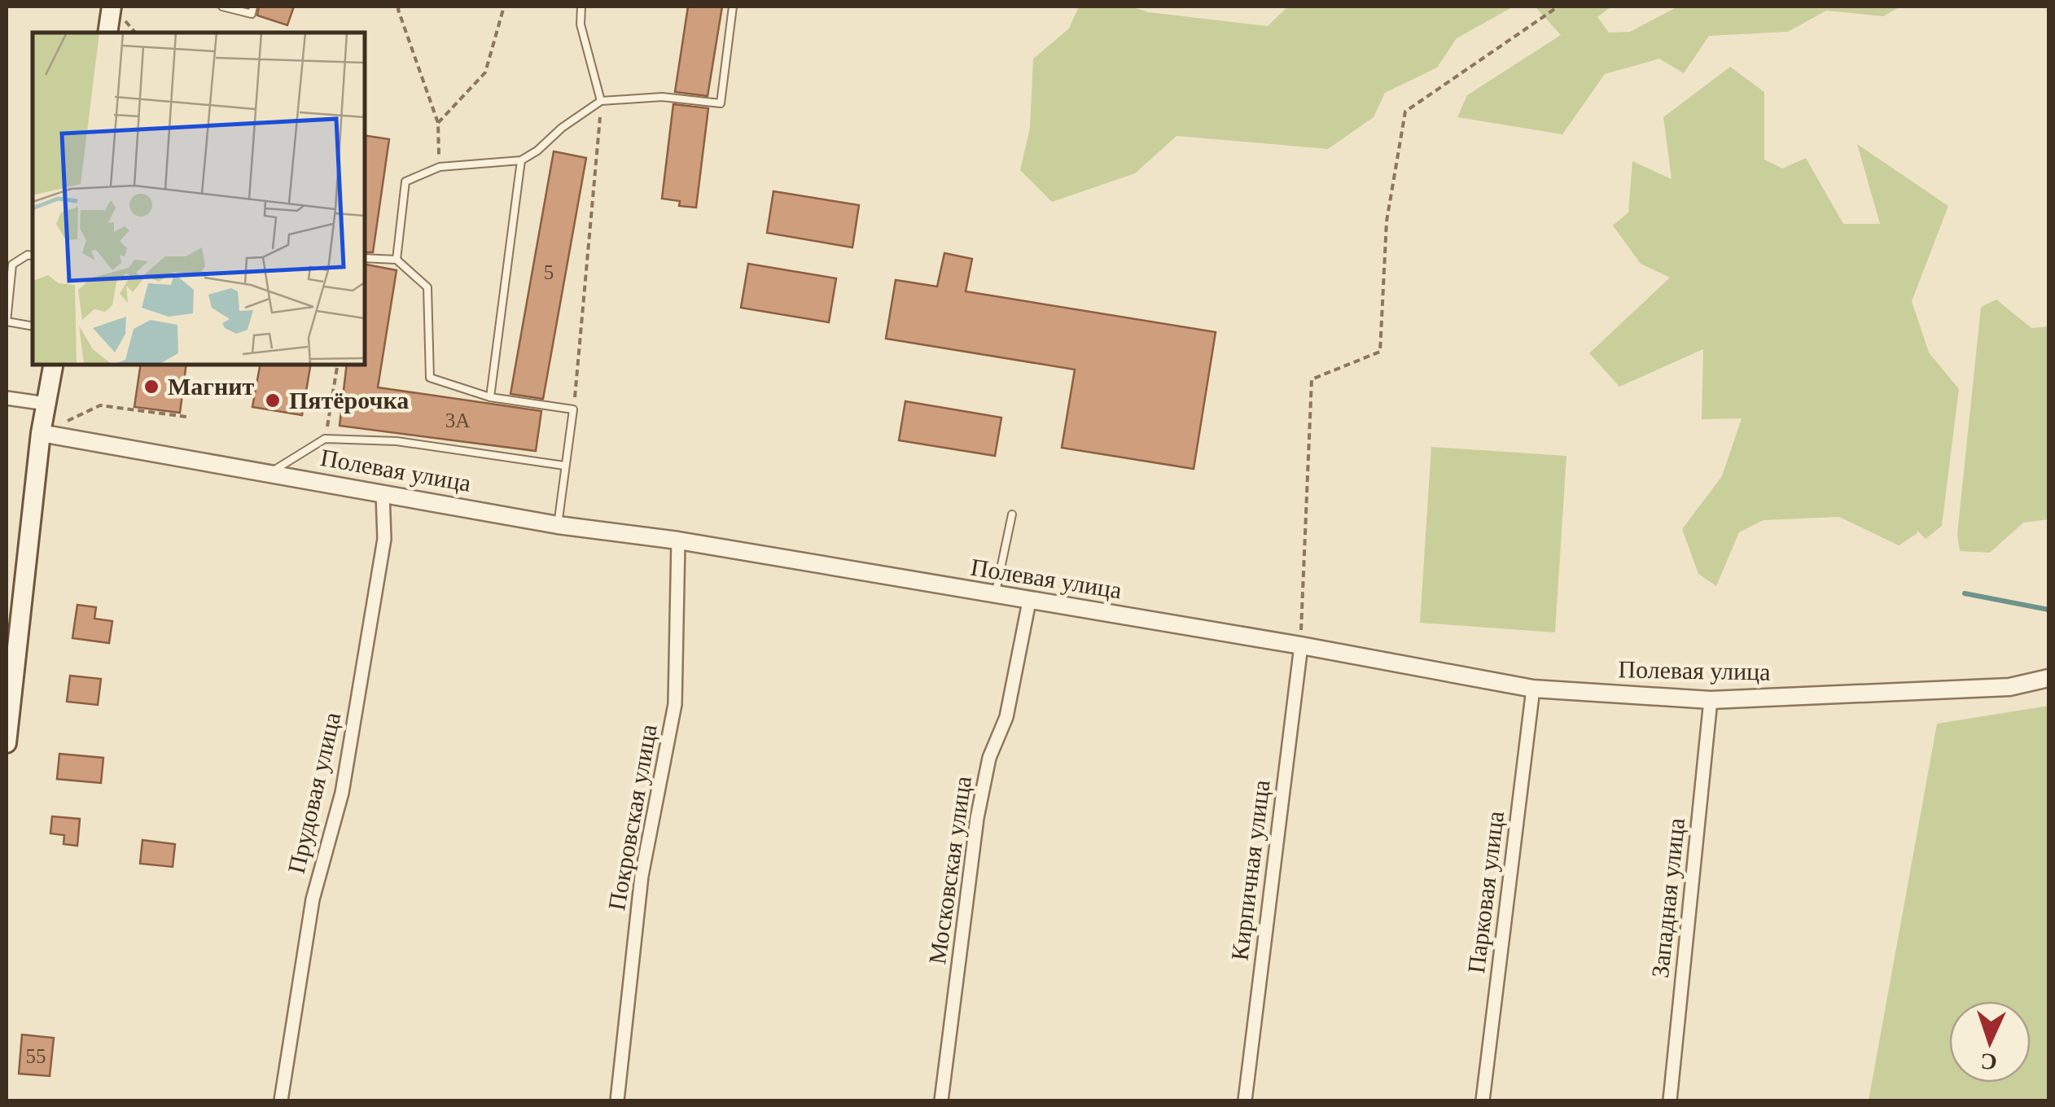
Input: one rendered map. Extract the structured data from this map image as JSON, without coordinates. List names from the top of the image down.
{
  "streets": {
    "street": [
      "Полевая улица",
      "Прудовая улица",
      "Покровская улица",
      "Московская улица",
      "Кирпичная улица",
      "Парковая улица",
      "Западная улица"
    ]
  },
  "crossings": [
    ["Полевая улица", "Прудовая улица"],
    ["Полевая улица", "Покровская улица"],
    ["Полевая улица", "Московская улица"],
    ["Полевая улица", "Кирпичная улица"],
    ["Полевая улица", "Парковая улица"],
    ["Полевая улица", "Западная улица"]
  ],
  "places": ["Магнит", "Пятёрочка"],
  "house_numbers": ["5", "3А", "55"],
  "north": "bottom"
}
